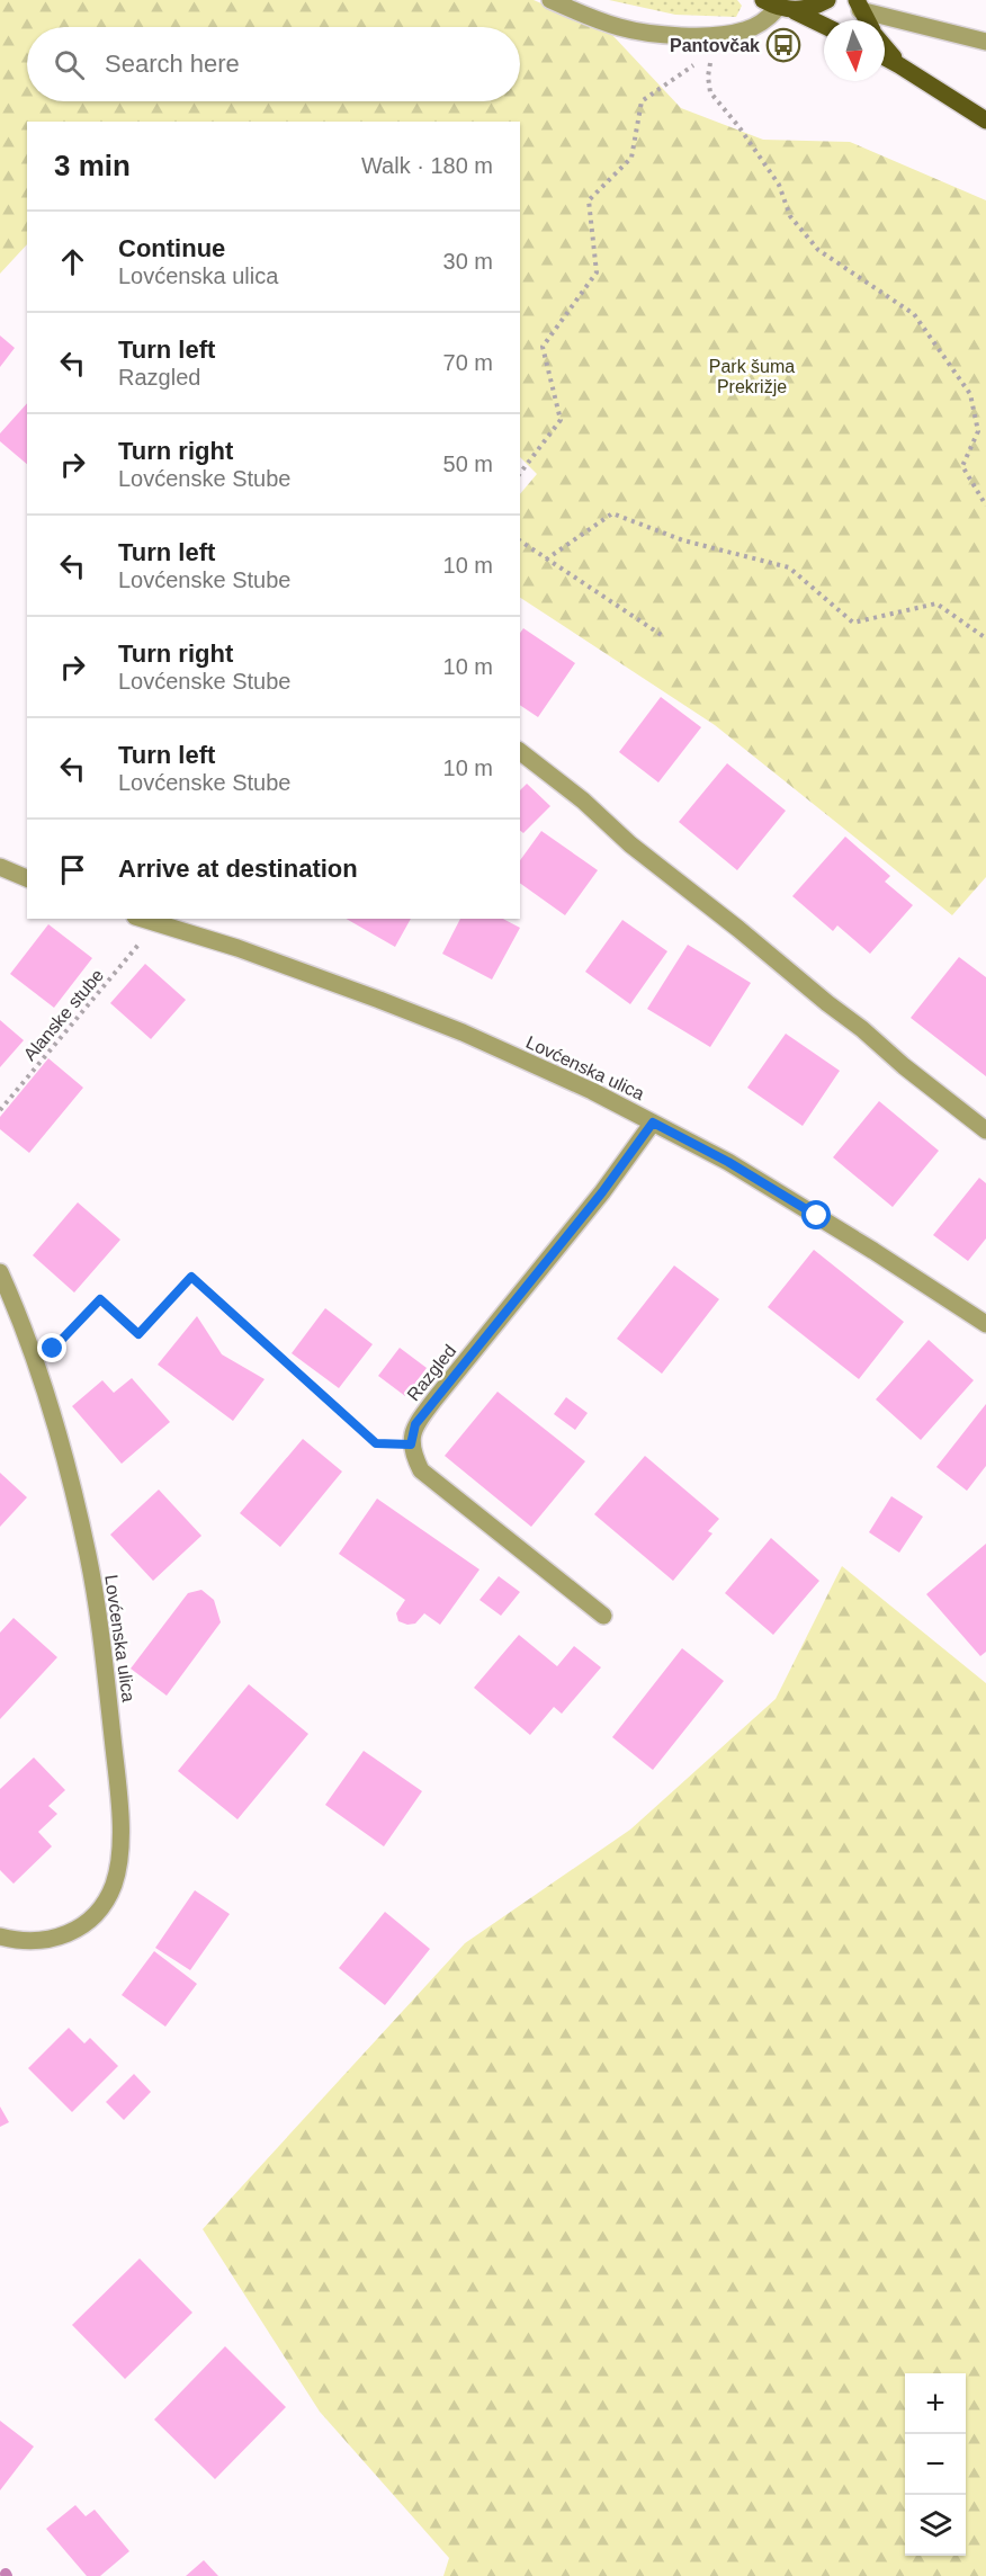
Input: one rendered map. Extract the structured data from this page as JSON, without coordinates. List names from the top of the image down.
{
  "streets": {
    "street": ["Lovćenska ulica", "Razgled"],
    "path": ["Alanske stube"]
  },
  "crossings": [
    ["Lovćenska ulica", "Razgled"]
  ],
  "parks": ["Park šuma Prekrižje"],
  "places": {
    "bus stop": ["Pantovčak"]
  },
  "north": "bottom",
  "page": {
    "search": "Search here",
    "heading": ["3 min", "Walk · 180 m"],
    "list": [
      ["Continue", "Lovćenska ulica", "30 m"],
      ["Turn left", "Razgled", "70 m"],
      ["Turn right", "Lovćenske Stube", "50 m"],
      ["Turn left", "Lovćenske Stube", "10 m"],
      ["Turn right", "Lovćenske Stube", "10 m"],
      ["Turn left", "Lovćenske Stube", "10 m"],
      "Arrive at destination"
    ],
    "map_buttons": ["+", "−"]
  }
}
